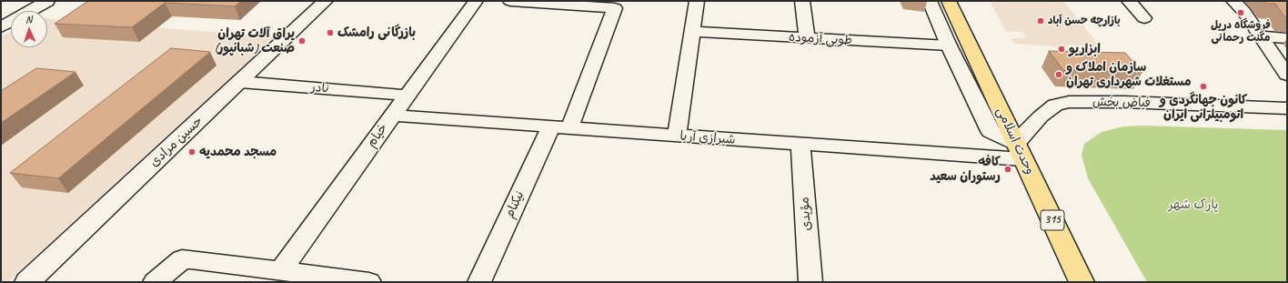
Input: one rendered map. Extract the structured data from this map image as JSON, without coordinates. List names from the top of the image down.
{
  "streets": {
    "main road": ["وحدت اسلامی", "315"],
    "street": [
      "طوبی آزموده",
      "نادر",
      "فیاض بخش",
      "خیام",
      "شیرازی آریا",
      "حسین مرادی",
      "نیکنام",
      "مؤیدی"
    ]
  },
  "crossings": [
    ["نادر", "حسین مرادی"],
    ["فیاض بخش", "شیرازی آریا"],
    ["فیاض بخش", "وحدت اسلامی"],
    ["خیام", "شیرازی آریا"],
    ["شیرازی آریا", "وحدت اسلامی"],
    ["شیرازی آریا", "نیکنام"],
    ["شیرازی آریا", "مؤیدی"]
  ],
  "parks": ["پارک شهر"],
  "places": [
    "فروشگاه دریل مگنت رحمانی",
    "بازارچه حسن آباد",
    "بازرگانی رامشک",
    "یراق آلات تهران صنعت (شبانپور)",
    "ابزاریو",
    "سازمان املاک و مستغلات شهرداری تهران",
    "کانون جهانگردی و اتومبیلرانی ایران",
    "مسجد محمدیه",
    "کافه رستوران سعید"
  ],
  "north": "top"
}
